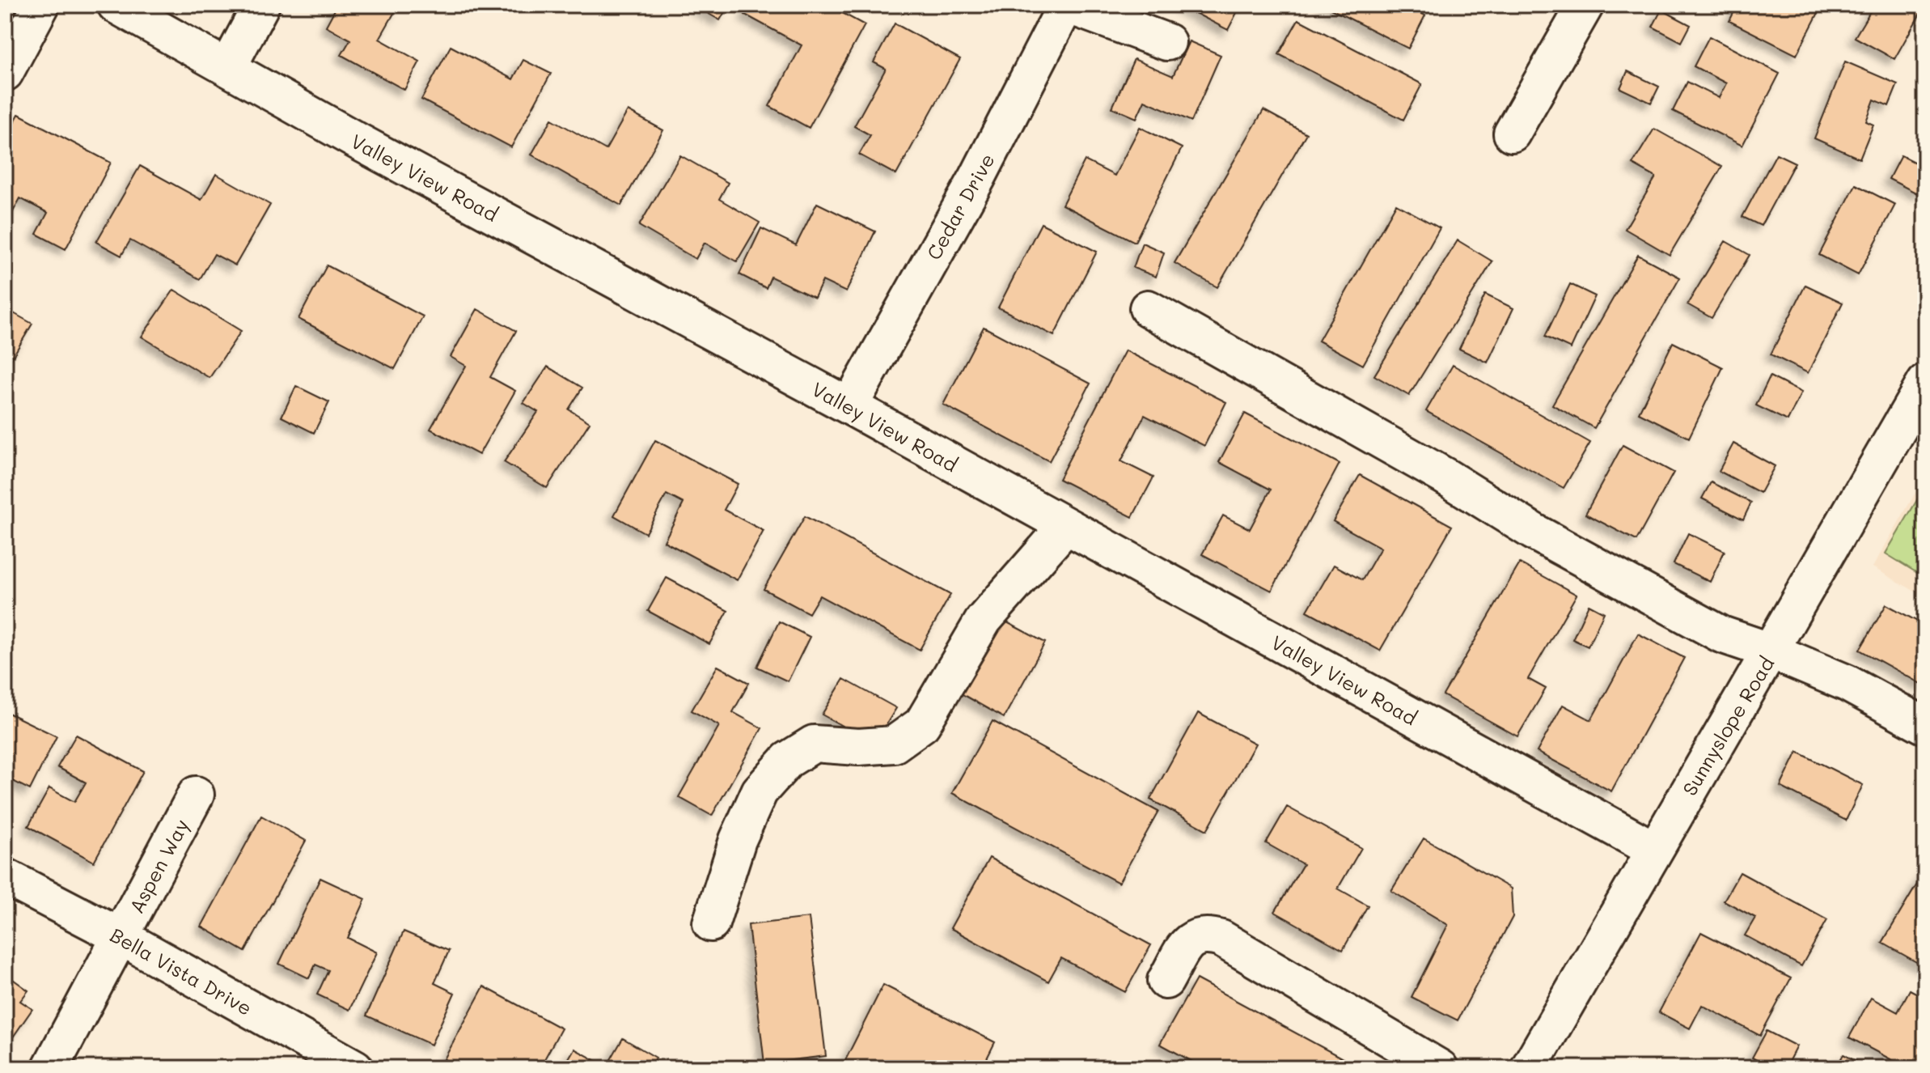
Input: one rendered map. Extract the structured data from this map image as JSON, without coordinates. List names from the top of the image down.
{
  "streets": {
    "street": [
      "Valley View Road",
      "Cedar Drive",
      "Sunnyslope Road",
      "Aspen Way",
      "Bella Vista Drive"
    ]
  },
  "crossings": [
    ["Valley View Road", "Cedar Drive"],
    ["Valley View Road", "Sunnyslope Road"],
    ["Aspen Way", "Bella Vista Drive"]
  ]
}
